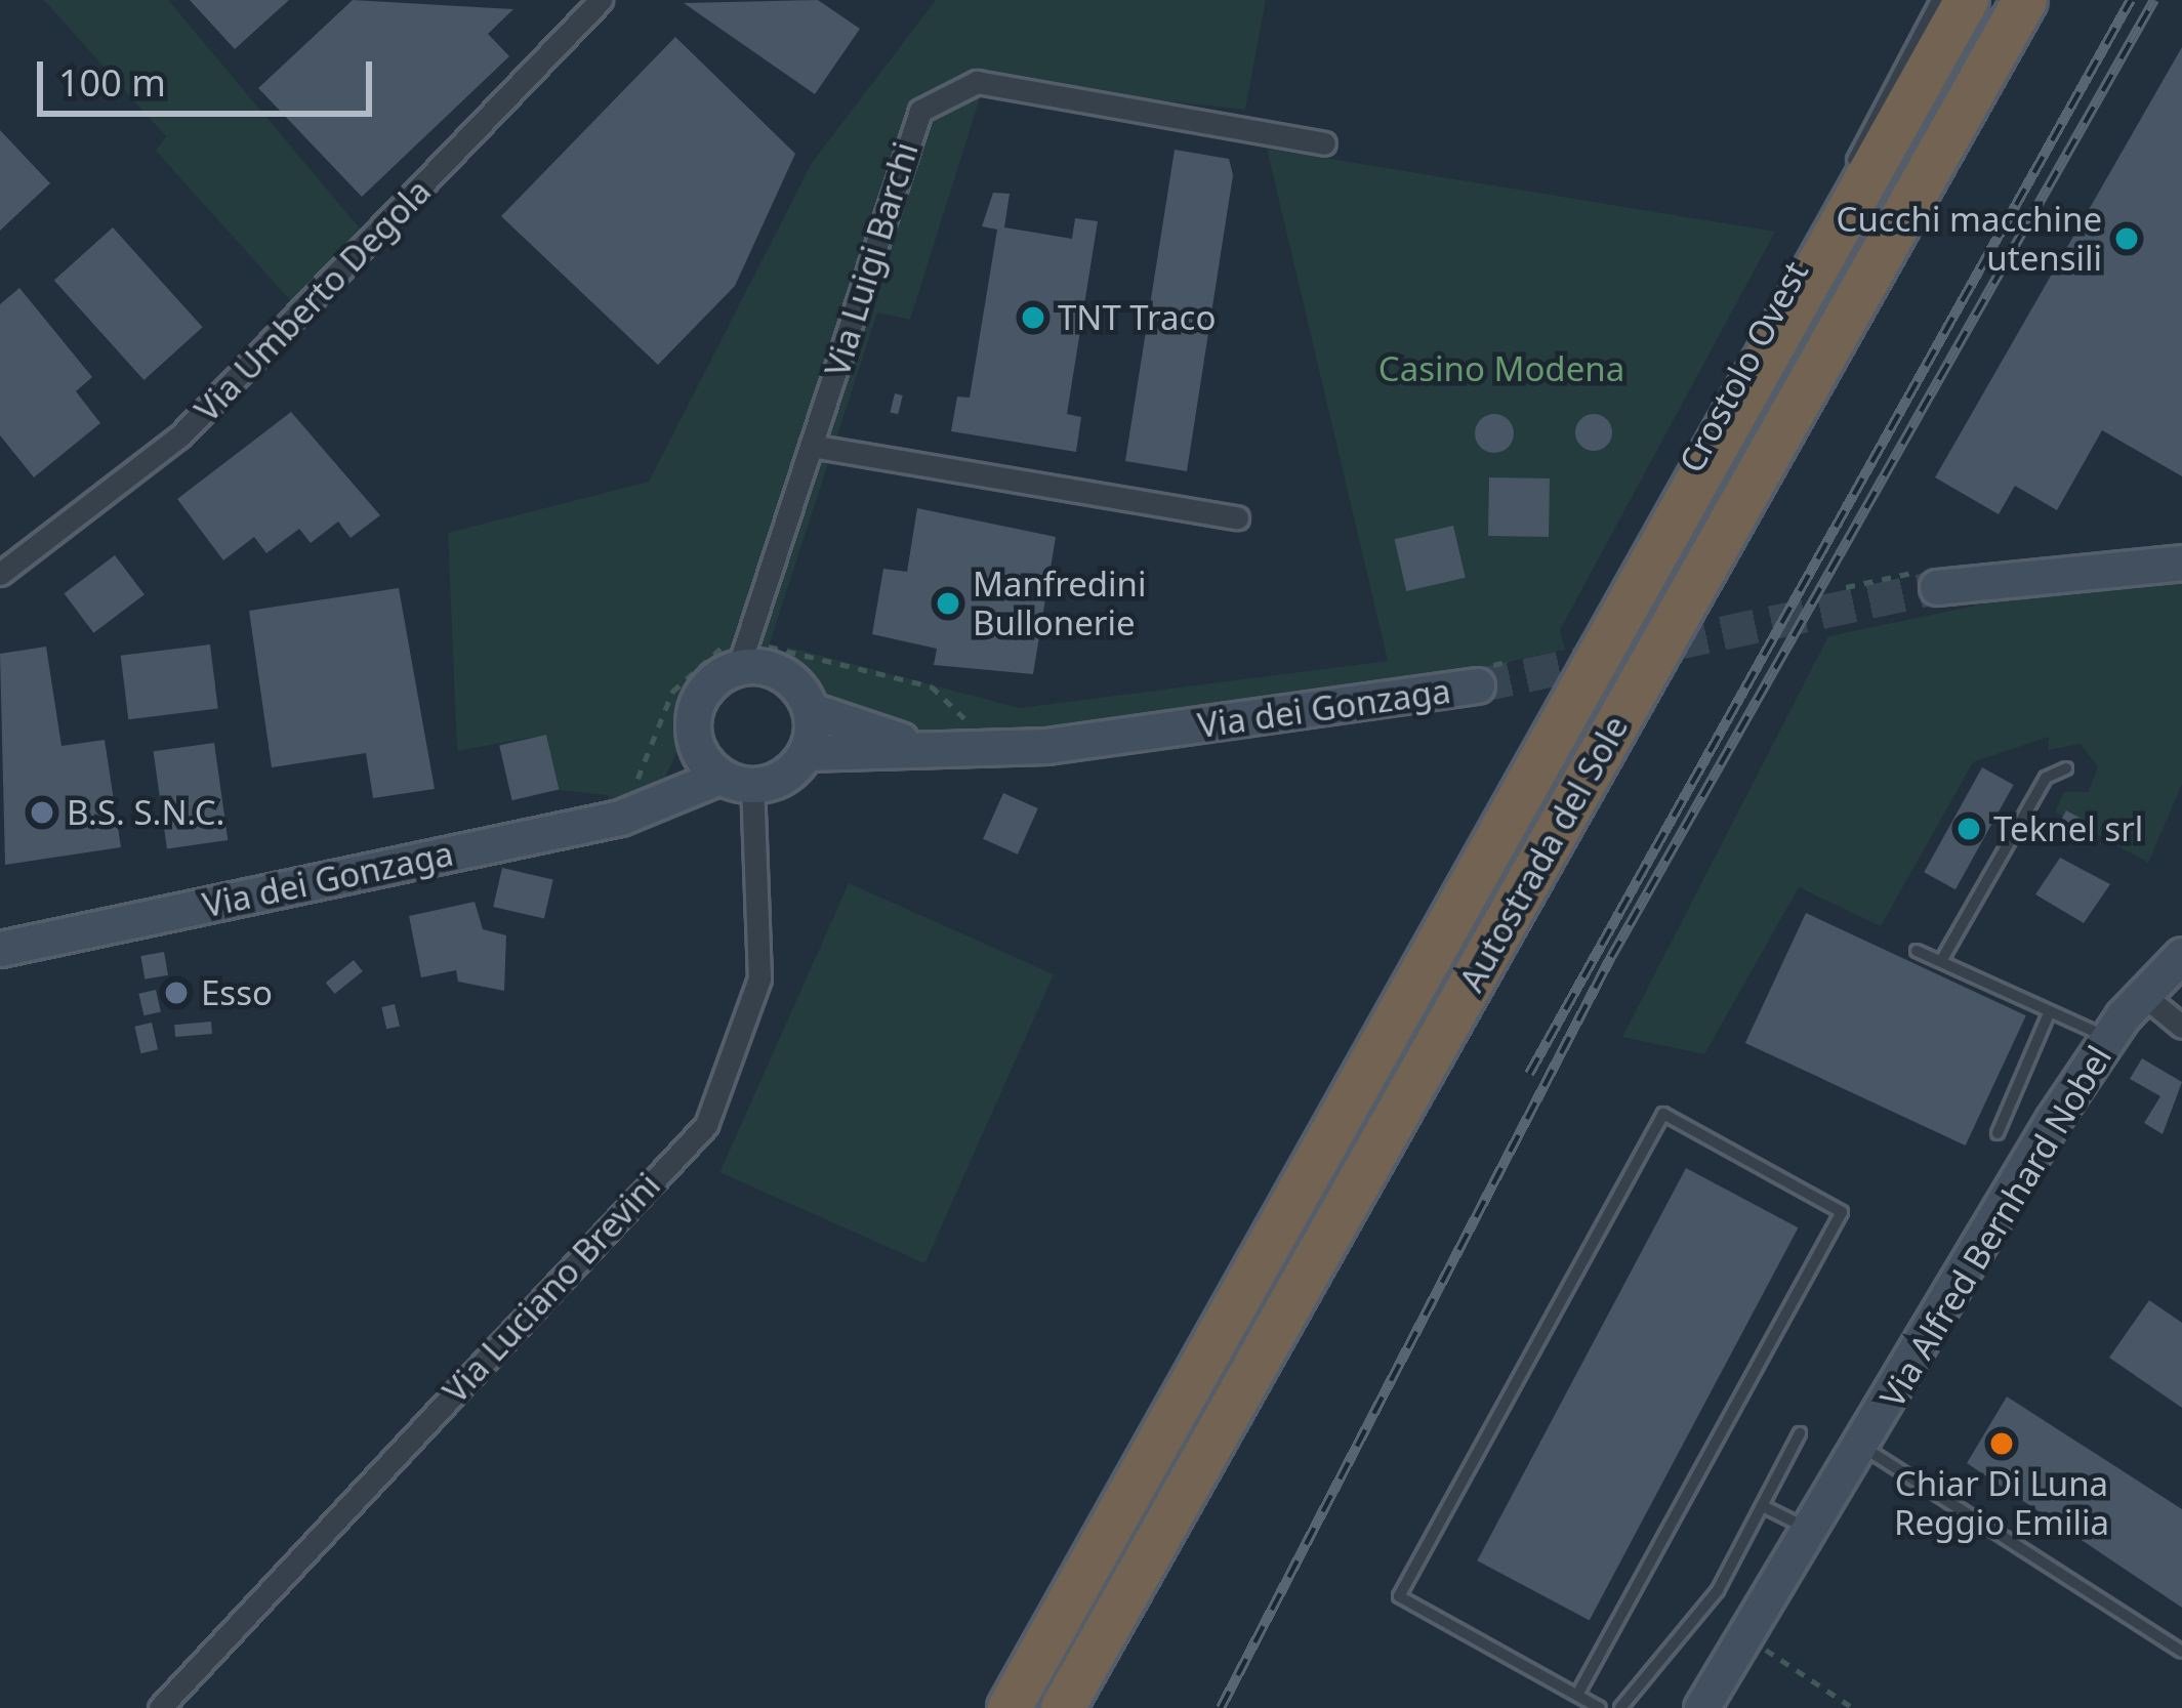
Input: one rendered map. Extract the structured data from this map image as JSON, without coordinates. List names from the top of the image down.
{
  "streets": {
    "highway": ["Autostrada del Sole"],
    "main road": ["Via dei Gonzaga", "Via Alfred Bernhard Nobel"],
    "street": ["Via Luigi Barchi", "Via Umberto Degola", "Via Luciano Brevini"],
    "lane": ["Crostolo Ovest"]
  },
  "crossings": [
    ["Via Luigi Barchi", "Via dei Gonzaga"],
    ["Via Luigi Barchi", "Via Luciano Brevini"],
    ["Crostolo Ovest", "Autostrada del Sole"],
    ["Via dei Gonzaga", "Via Luciano Brevini"]
  ],
  "parks": ["Casino Modena"],
  "places": [
    "Cucchi macchine utensili",
    "TNT Traco",
    "Manfredini Bullonerie",
    "B.S. S.N.C.",
    "Teknel srl",
    "Esso",
    "Chiar Di Luna Reggio Emilia"
  ],
  "scale_bar": "100 m"
}
